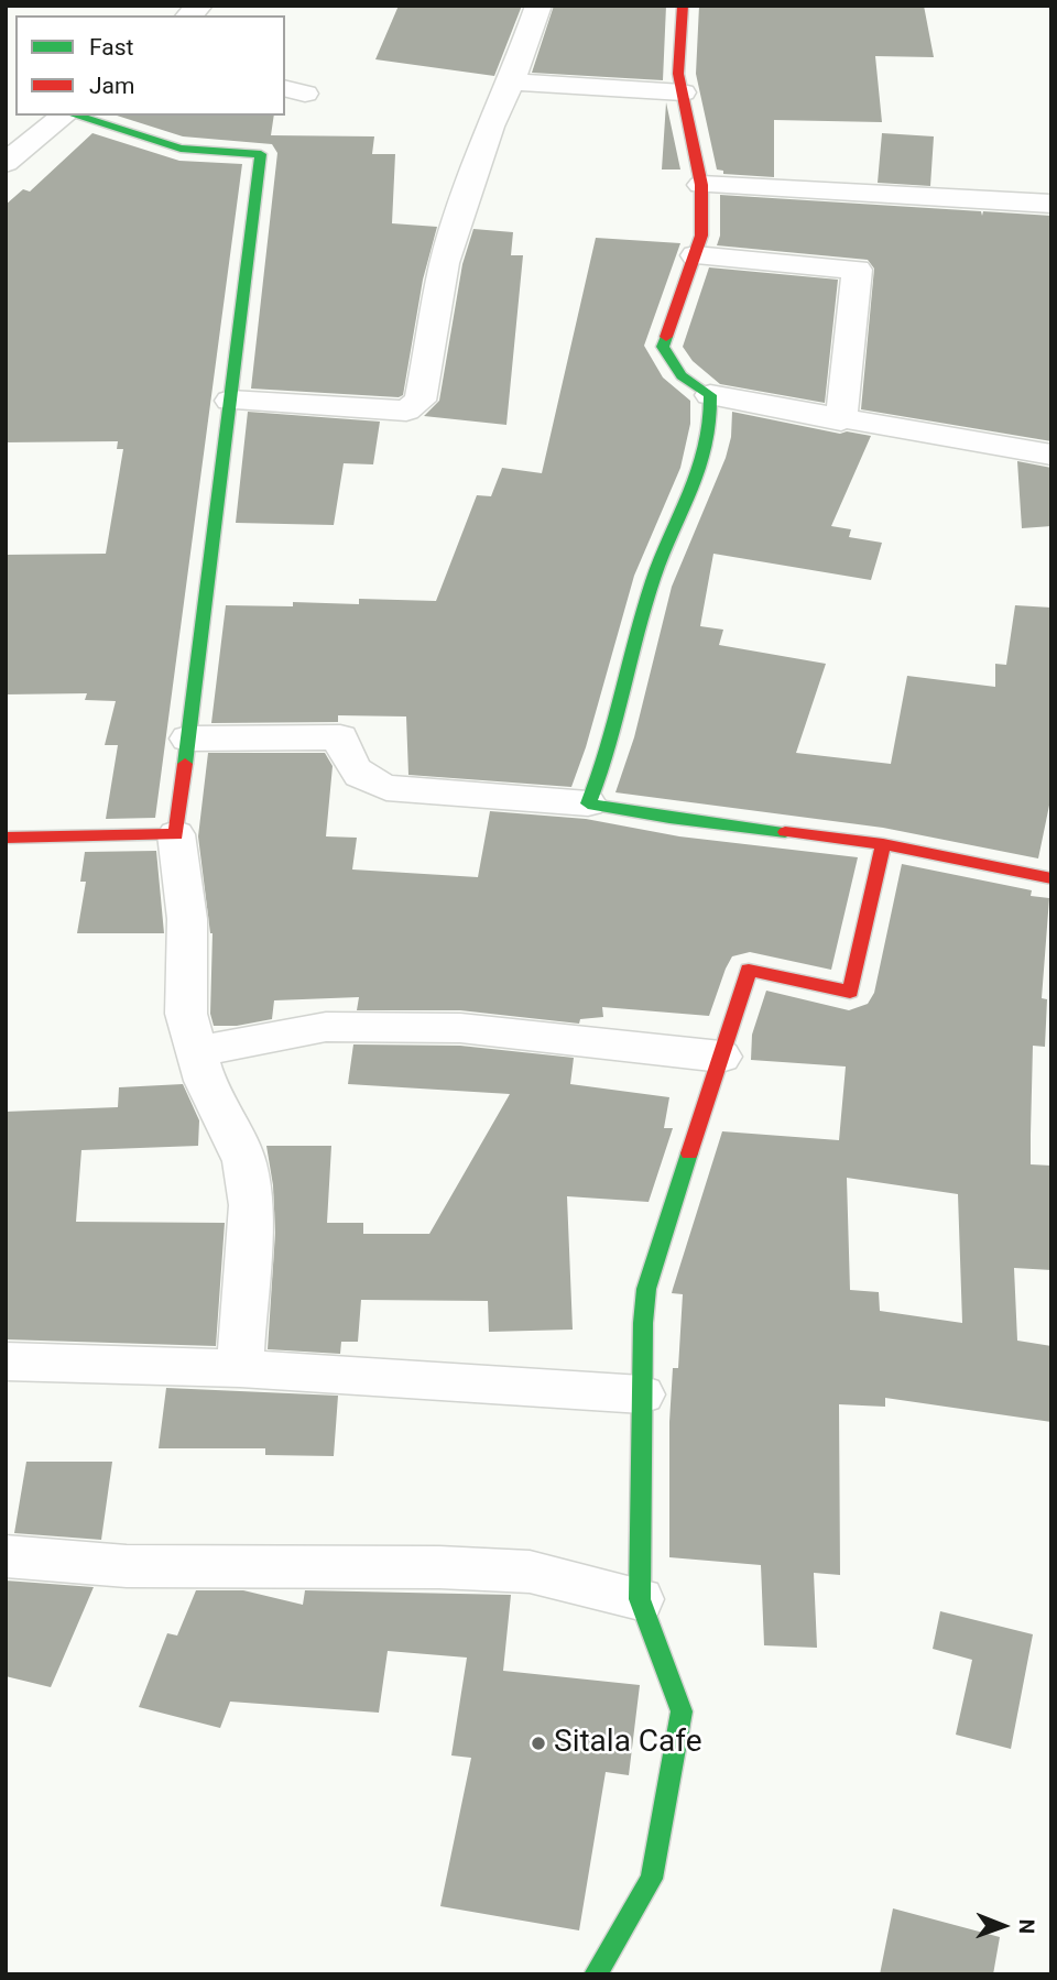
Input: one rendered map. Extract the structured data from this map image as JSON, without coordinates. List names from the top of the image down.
{
  "places": ["Sitala Cafe"],
  "legend": ["Fast", "Jam"],
  "north": "right"
}
